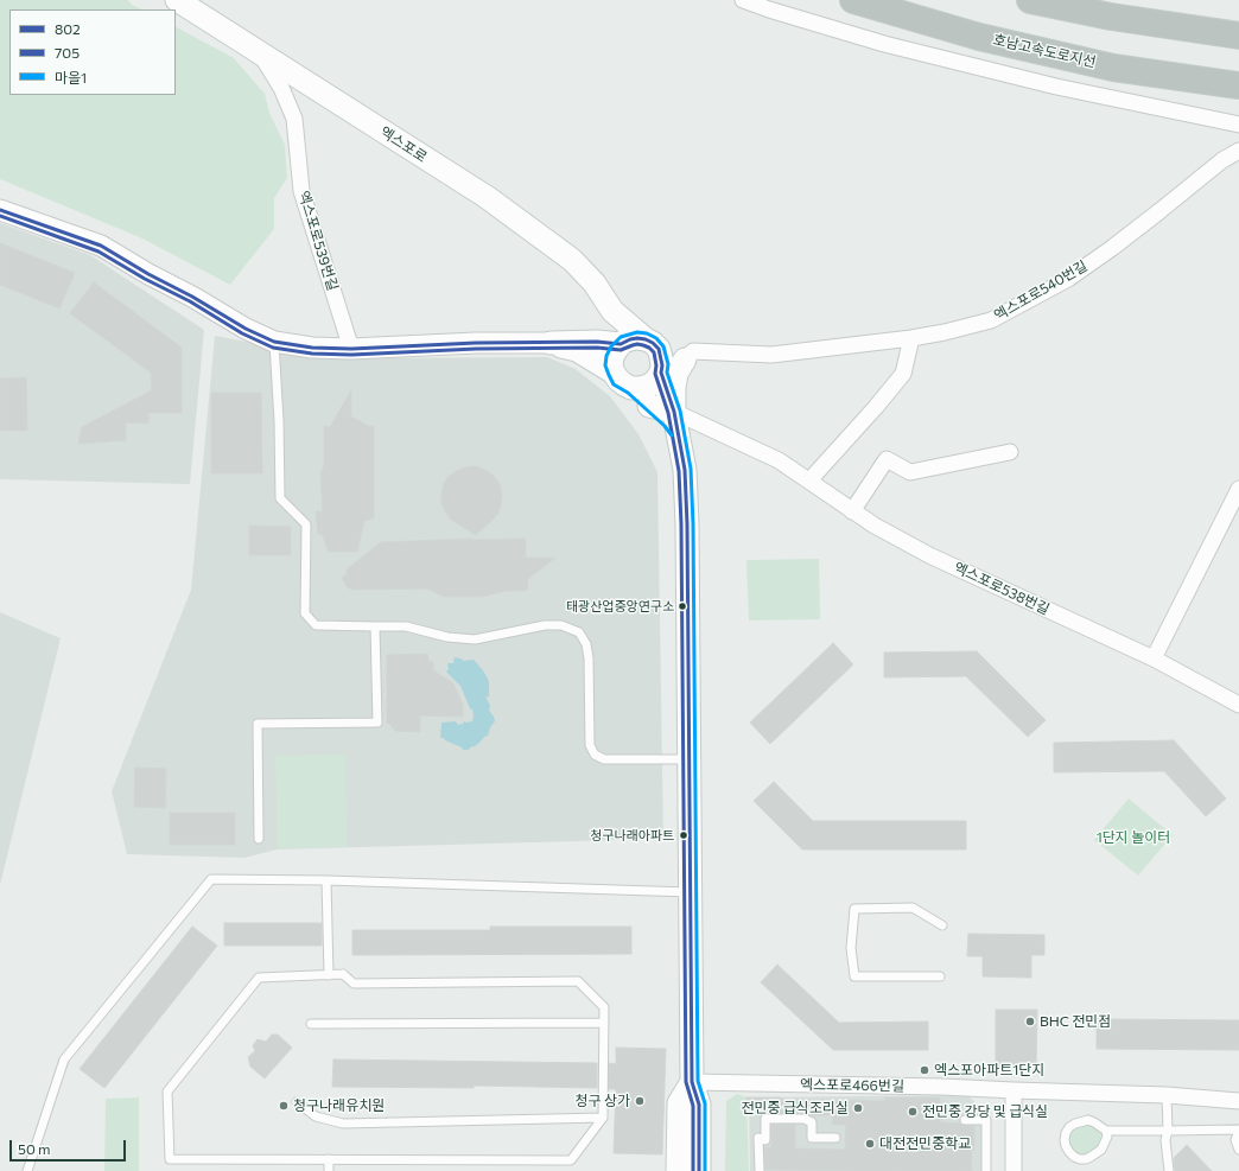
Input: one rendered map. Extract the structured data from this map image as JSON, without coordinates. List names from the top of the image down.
{
  "streets": {
    "highway": ["호남고속도로지선"],
    "main road": ["엑스포로"],
    "street": [
      "엑스포로539번길",
      "엑스포로540번길",
      "엑스포로538번길",
      "엑스포로466번길"
    ]
  },
  "crossings": [
    ["엑스포로", "엑스포로539번길"]
  ],
  "parks": ["1단지 놀이터"],
  "places": [
    "태광산업중앙연구소",
    "청구나래아파트",
    "BHC 전민점",
    "엑스포아파트1단지",
    "청구 상가",
    "청구나래유치원",
    "전민중 급식조리실",
    "전민중 강당 및 급식실",
    "대전전민중학교"
  ],
  "lines": ["transit line 802", "transit line 705", "transit line 마을1"],
  "legend": ["802", "705", "마을1"],
  "scale_bar": "50 m"
}
